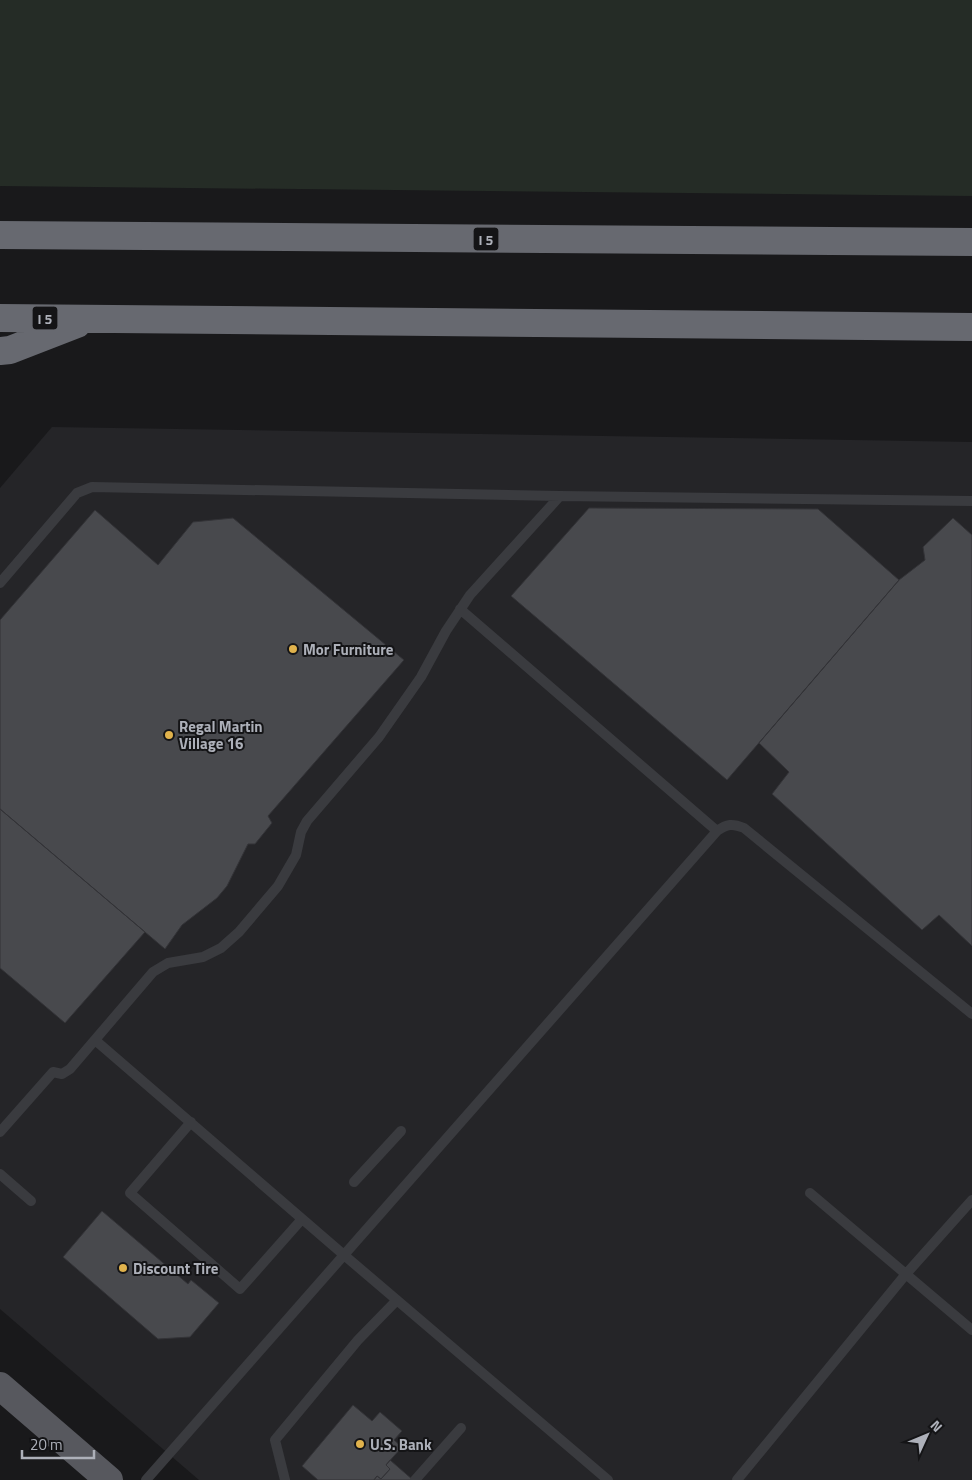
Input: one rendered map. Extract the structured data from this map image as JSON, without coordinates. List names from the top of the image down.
{
  "streets": {
    "highway": ["I 5"]
  },
  "places": [
    "Mor Furniture",
    "Regal Martin Village 16",
    "Discount Tire",
    "U.S. Bank"
  ],
  "scale_bar": "20 m",
  "north": "top right"
}
